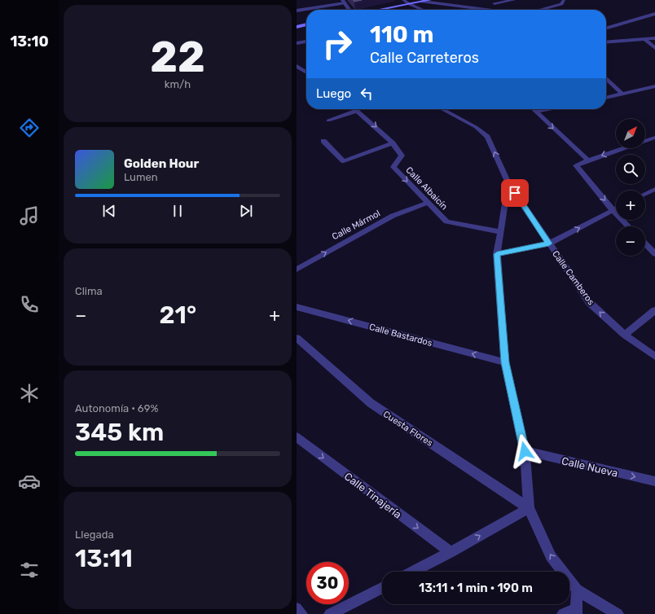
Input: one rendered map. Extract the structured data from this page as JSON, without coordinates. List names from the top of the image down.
{
  "streets": {
    "street": [
      "Calle Albaicín",
      "Calle Mármol",
      "Calle Camberos",
      "Calle Bastardos",
      "Cuesta Flores",
      "Calle Nueva",
      "Calle Tinajería"
    ]
  },
  "crossings": [
    ["Calle Albaicín", "Calle Mármol"]
  ],
  "one_way": [
    "Calle Albaicín",
    "Calle Mármol",
    "Calle Camberos",
    "Calle Bastardos",
    "Calle Nueva",
    "Calle Tinajería"
  ],
  "north": "top right",
  "page": {
    "tabs": "13:10",
    "tile": [
      ["22", "km/h"],
      "Clima",
      ["Autonomía · 69%", "345 km"],
      ["Llegada", "13:11"]
    ],
    "turn": ["110 m", "Calle Carreteros"],
    "then": "Luego",
    "map_buttons": ["+", "−"],
    "song": ["Golden Hour", "Lumen"],
    "heat": ["−", "21°", "+"],
    "limit": "30",
    "trip": "13:11 · 1 min · 190 m"
  }
}
